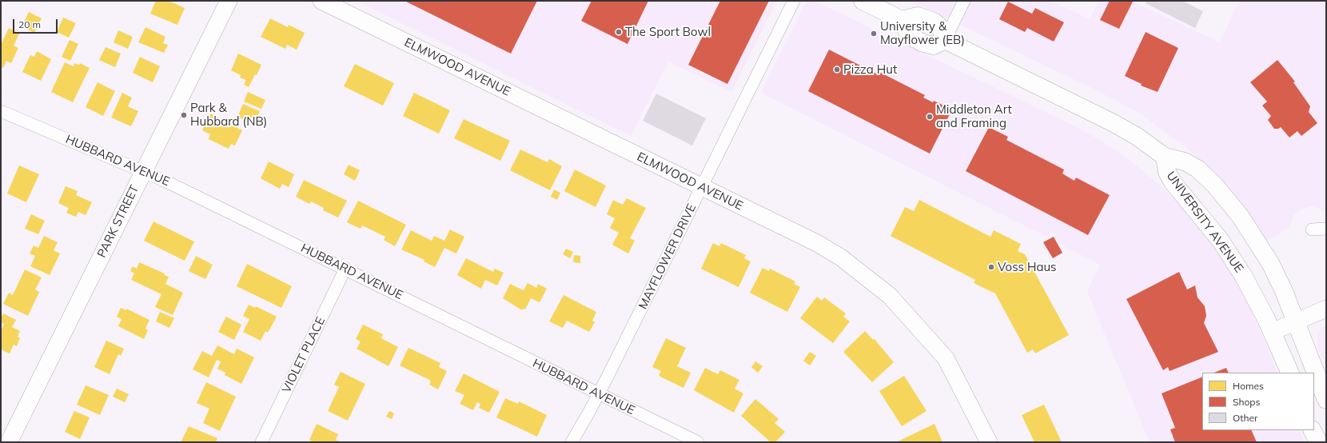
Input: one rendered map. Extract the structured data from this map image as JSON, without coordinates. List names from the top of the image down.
{
  "streets": {
    "main road": ["UNIVERSITY AVENUE"],
    "street": [
      "ELMWOOD AVENUE",
      "HUBBARD AVENUE",
      "PARK STREET",
      "MAYFLOWER DRIVE",
      "VIOLET PLACE"
    ]
  },
  "crossings": [
    ["ELMWOOD AVENUE", "MAYFLOWER DRIVE"],
    ["HUBBARD AVENUE", "PARK STREET"],
    ["HUBBARD AVENUE", "MAYFLOWER DRIVE"],
    ["HUBBARD AVENUE", "VIOLET PLACE"]
  ],
  "places": [
    "The Sport Bowl",
    "University & Mayflower (EB)",
    "Pizza Hut",
    "Park & Hubbard (NB)",
    "Middleton Art and Framing",
    "Voss Haus"
  ],
  "legend": ["Homes", "Shops", "Other"],
  "scale_bar": "20 m"
}
